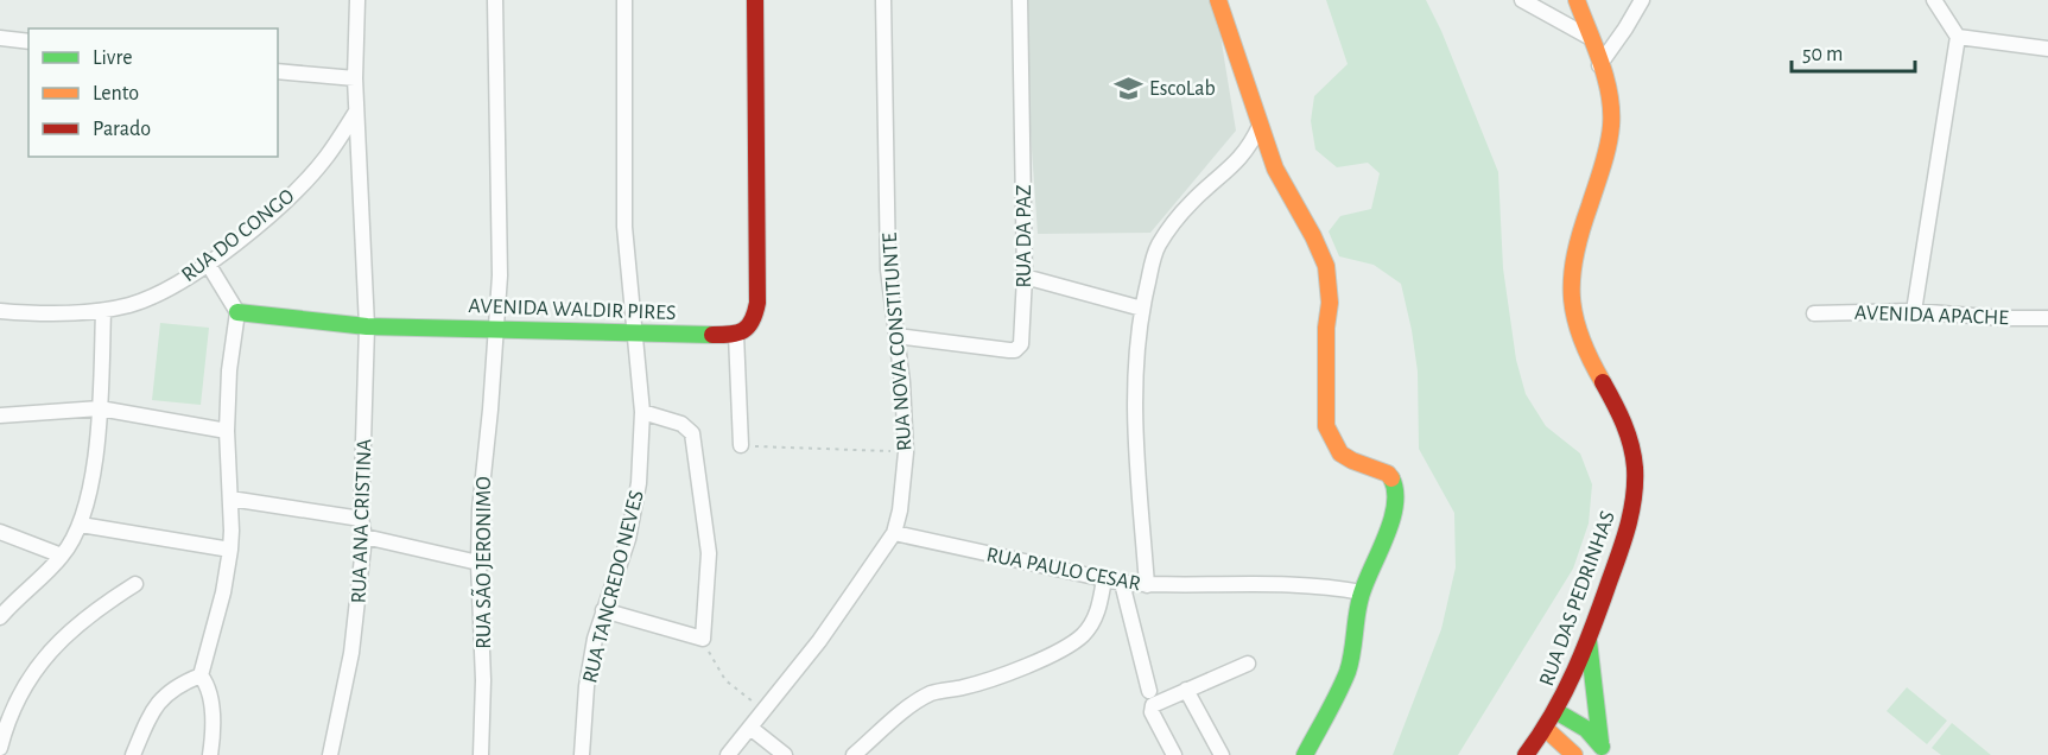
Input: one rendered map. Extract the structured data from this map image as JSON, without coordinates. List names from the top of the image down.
{
  "streets": {
    "street": [
      "RUA DO CONGO",
      "RUA DA PAZ",
      "AVENIDA WALDIR PIRES",
      "AVENIDA APACHE",
      "RUA NOVA CONSTITUNTE",
      "RUA ANA CRISTINA",
      "RUA SÃO JERONIMO",
      "RUA PAULO CESAR",
      "RUA TANCREDO NEVES",
      "RUA DAS PEDRINHAS"
    ]
  },
  "crossings": [
    ["RUA DA PAZ", "RUA NOVA CONSTITUNTE"],
    ["AVENIDA WALDIR PIRES", "RUA ANA CRISTINA"],
    ["AVENIDA WALDIR PIRES", "RUA SÃO JERONIMO"],
    ["AVENIDA WALDIR PIRES", "RUA TANCREDO NEVES"],
    ["RUA NOVA CONSTITUNTE", "RUA PAULO CESAR"]
  ],
  "places": {
    "school or university": ["EscoLab"]
  },
  "legend": ["Livre", "Lento", "Parado"],
  "scale_bar": "50 m"
}
